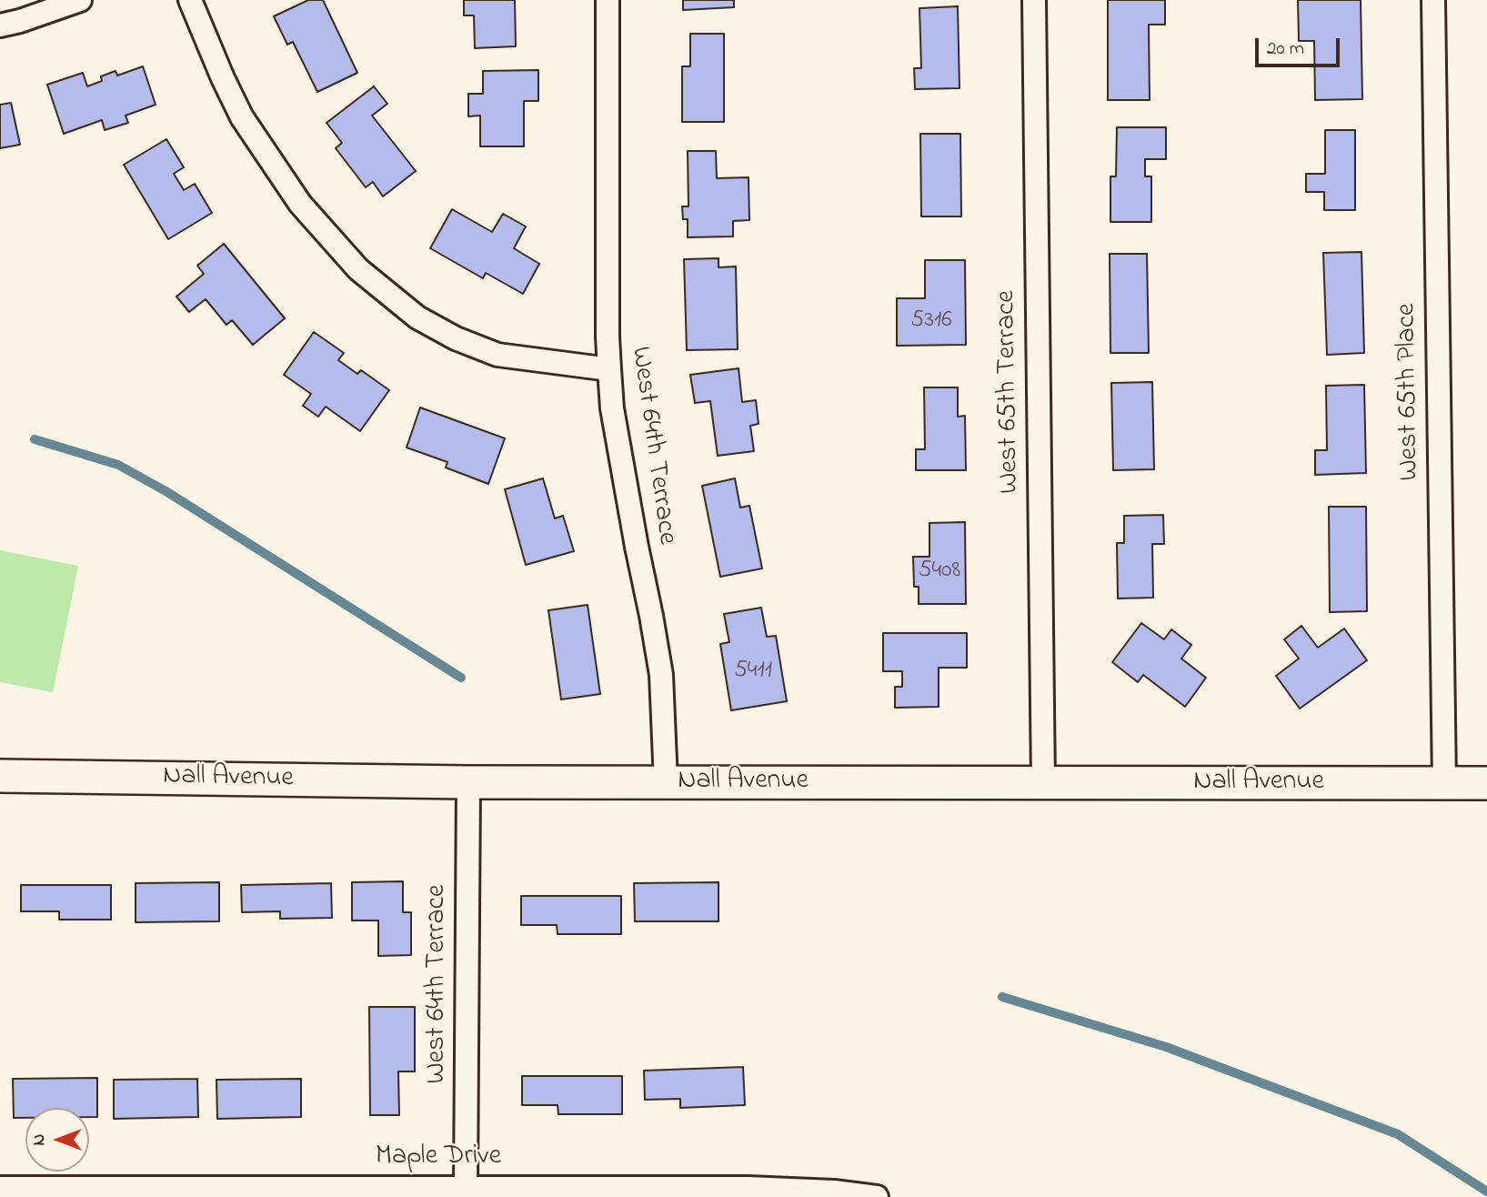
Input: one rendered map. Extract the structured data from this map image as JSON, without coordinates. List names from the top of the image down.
{
  "streets": {
    "main road": ["Nall Avenue"],
    "street": [
      "West 65th Terrace",
      "West 65th Place",
      "West 64th Terrace",
      "Maple Drive"
    ]
  },
  "crossings": [
    ["West 65th Terrace", "Nall Avenue"],
    ["West 65th Place", "Nall Avenue"],
    ["West 64th Terrace", "Nall Avenue"],
    ["West 64th Terrace", "Maple Drive"]
  ],
  "house_numbers": ["5316", "5408", "5411"],
  "scale_bar": "20 m",
  "north": "left"
}
